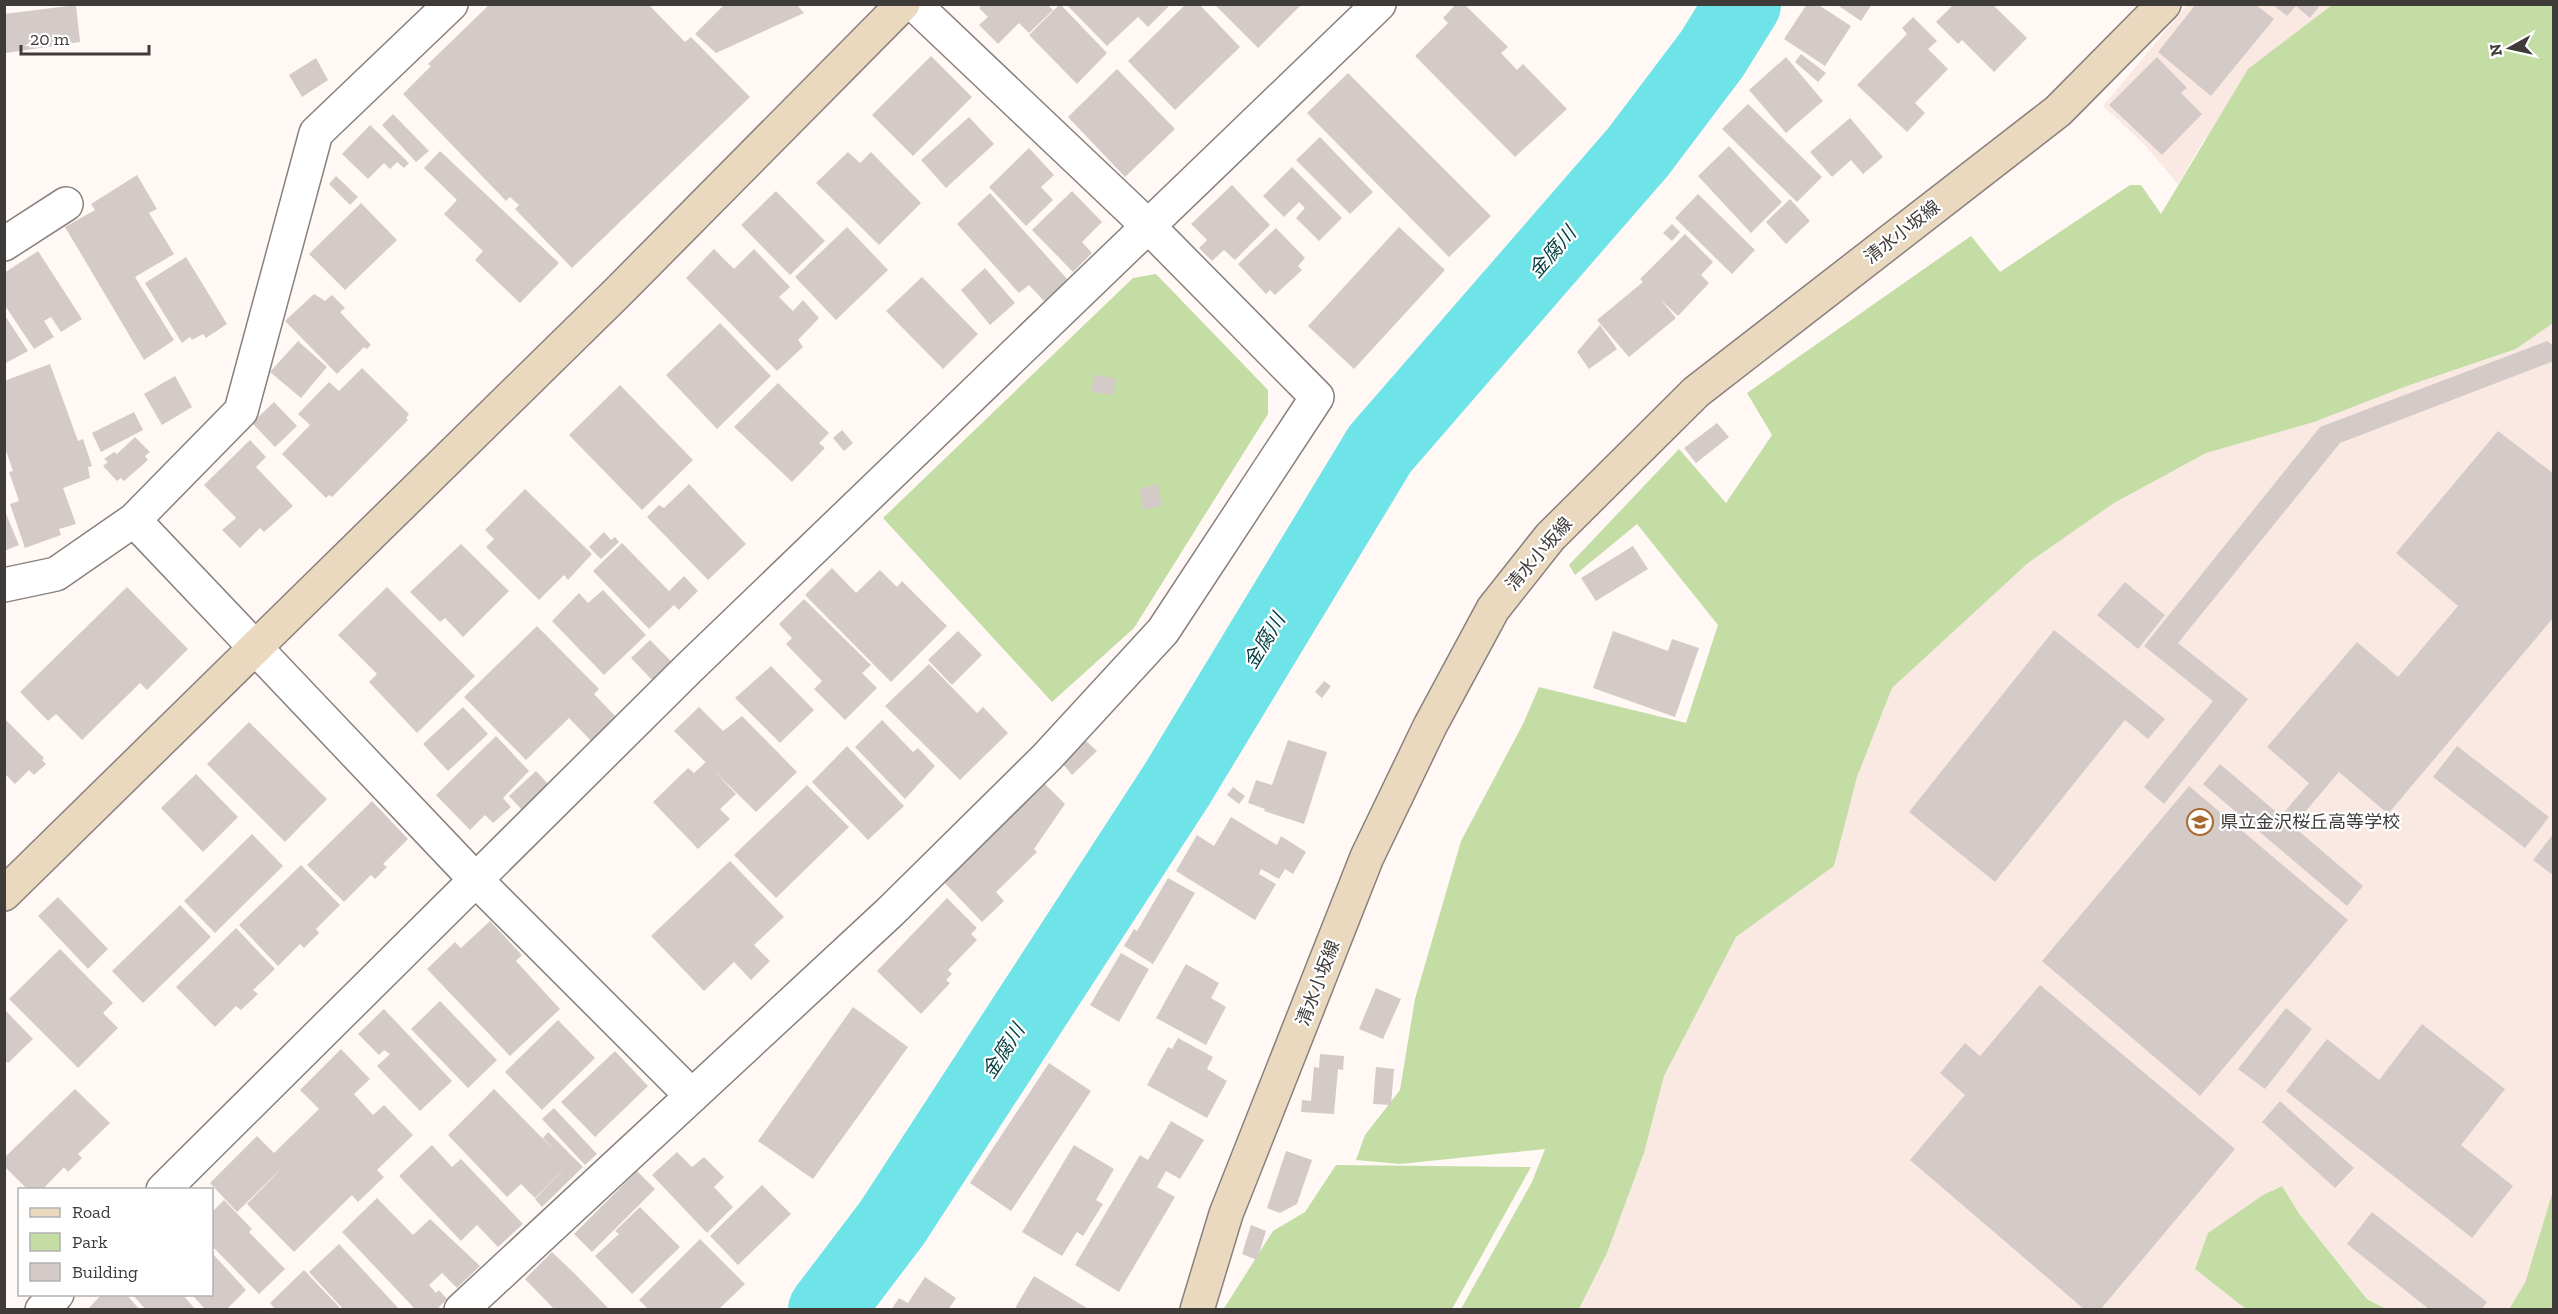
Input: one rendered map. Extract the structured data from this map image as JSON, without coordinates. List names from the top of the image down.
{
  "streets": {
    "main road": ["清水小坂線"]
  },
  "water": ["金腐川"],
  "places": {
    "school or university": ["県立金沢桜丘高等学校"]
  },
  "legend": ["Road", "Park", "Building"],
  "scale_bar": "20 m",
  "north": "left"
}
